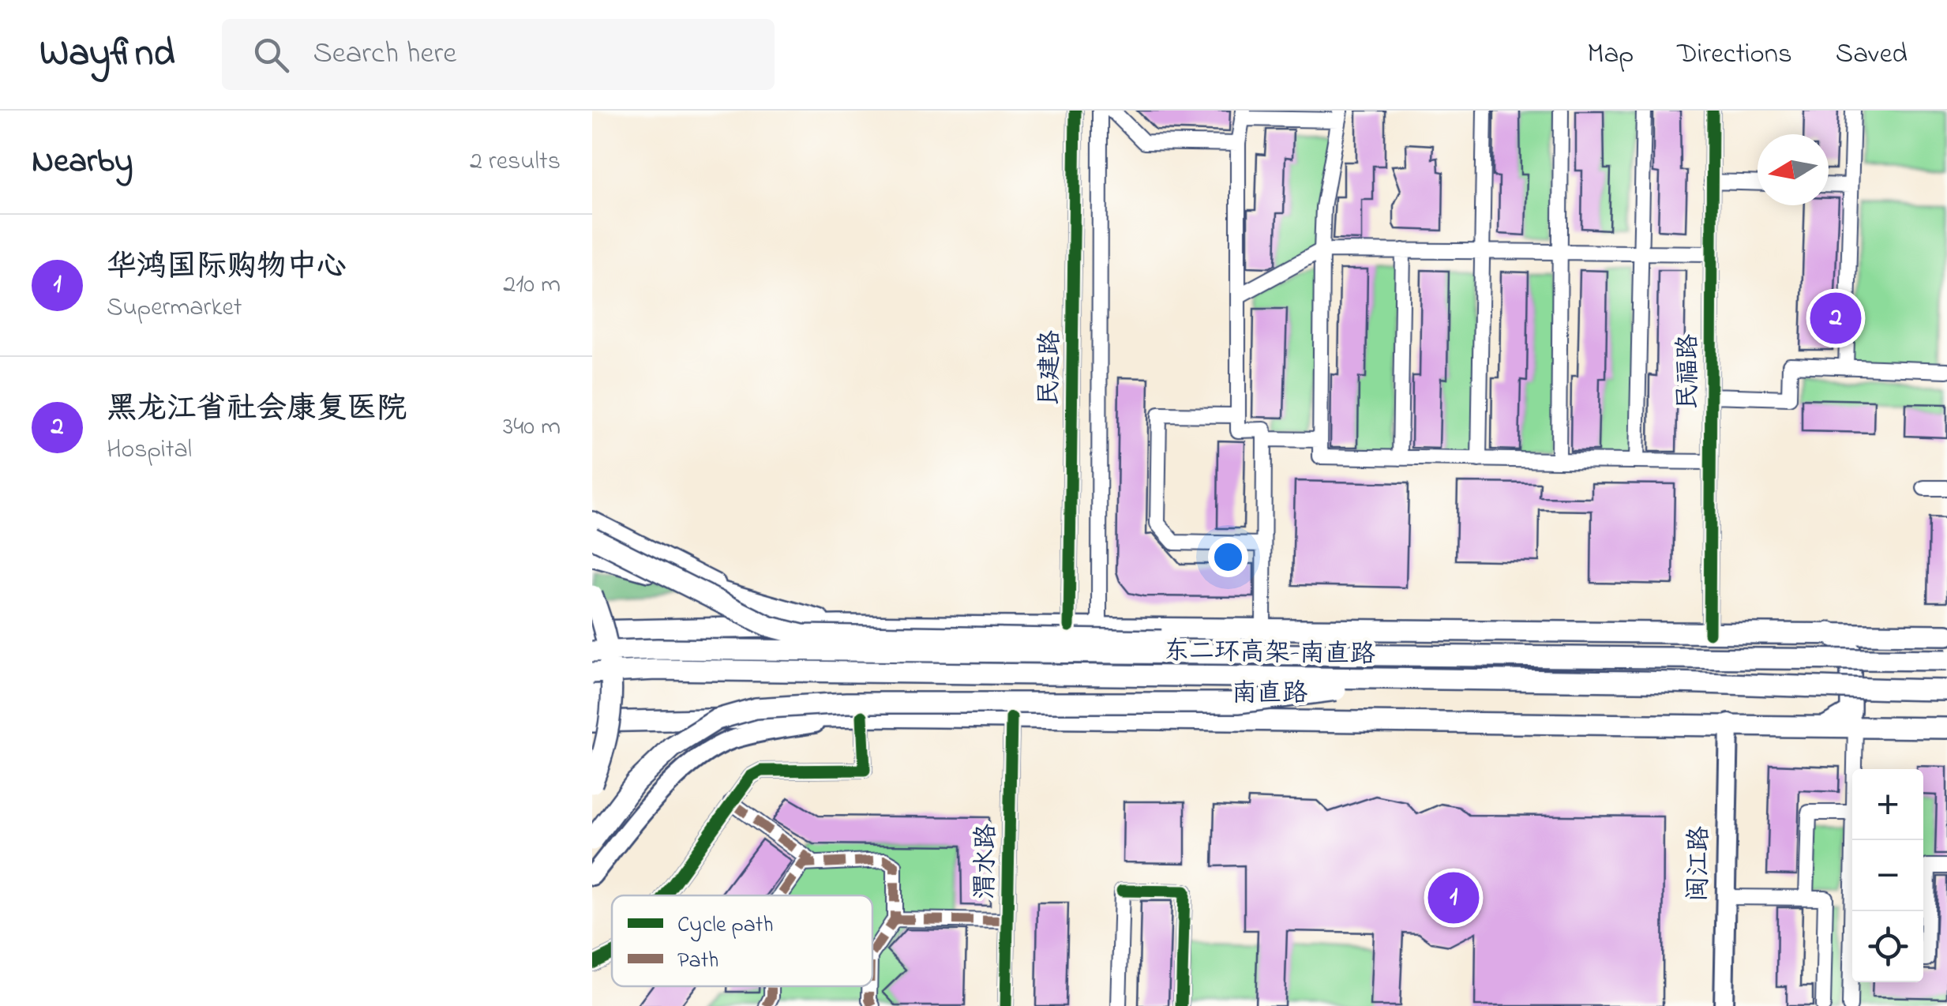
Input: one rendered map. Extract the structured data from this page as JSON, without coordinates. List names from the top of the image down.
{
  "streets": {
    "highway": ["东二环高架-南直路", "南直路"],
    "main road": ["闽江路"],
    "street": ["民建路", "民福路", "渭水路"]
  },
  "crossings": [
    ["南直路", "渭水路"],
    ["南直路", "闽江路"]
  ],
  "legend": ["Cycle path", "Path"],
  "north": "left",
  "page": {
    "header": "Wayfind",
    "search": "Search here",
    "nav": ["Map", "Directions", "Saved"],
    "heading": ["Nearby", "2 results"],
    "list": [
      {
        "mark": "1",
        "name": "华鸿国际购物中心",
        "note": "Supermarket",
        "value": "210 m"
      },
      {
        "mark": "2",
        "name": "黑龙江省社会康复医院",
        "note": "Hospital",
        "value": "340 m"
      }
    ],
    "pins": ["2", "1"],
    "map_buttons": ["+", "−"]
  }
}
